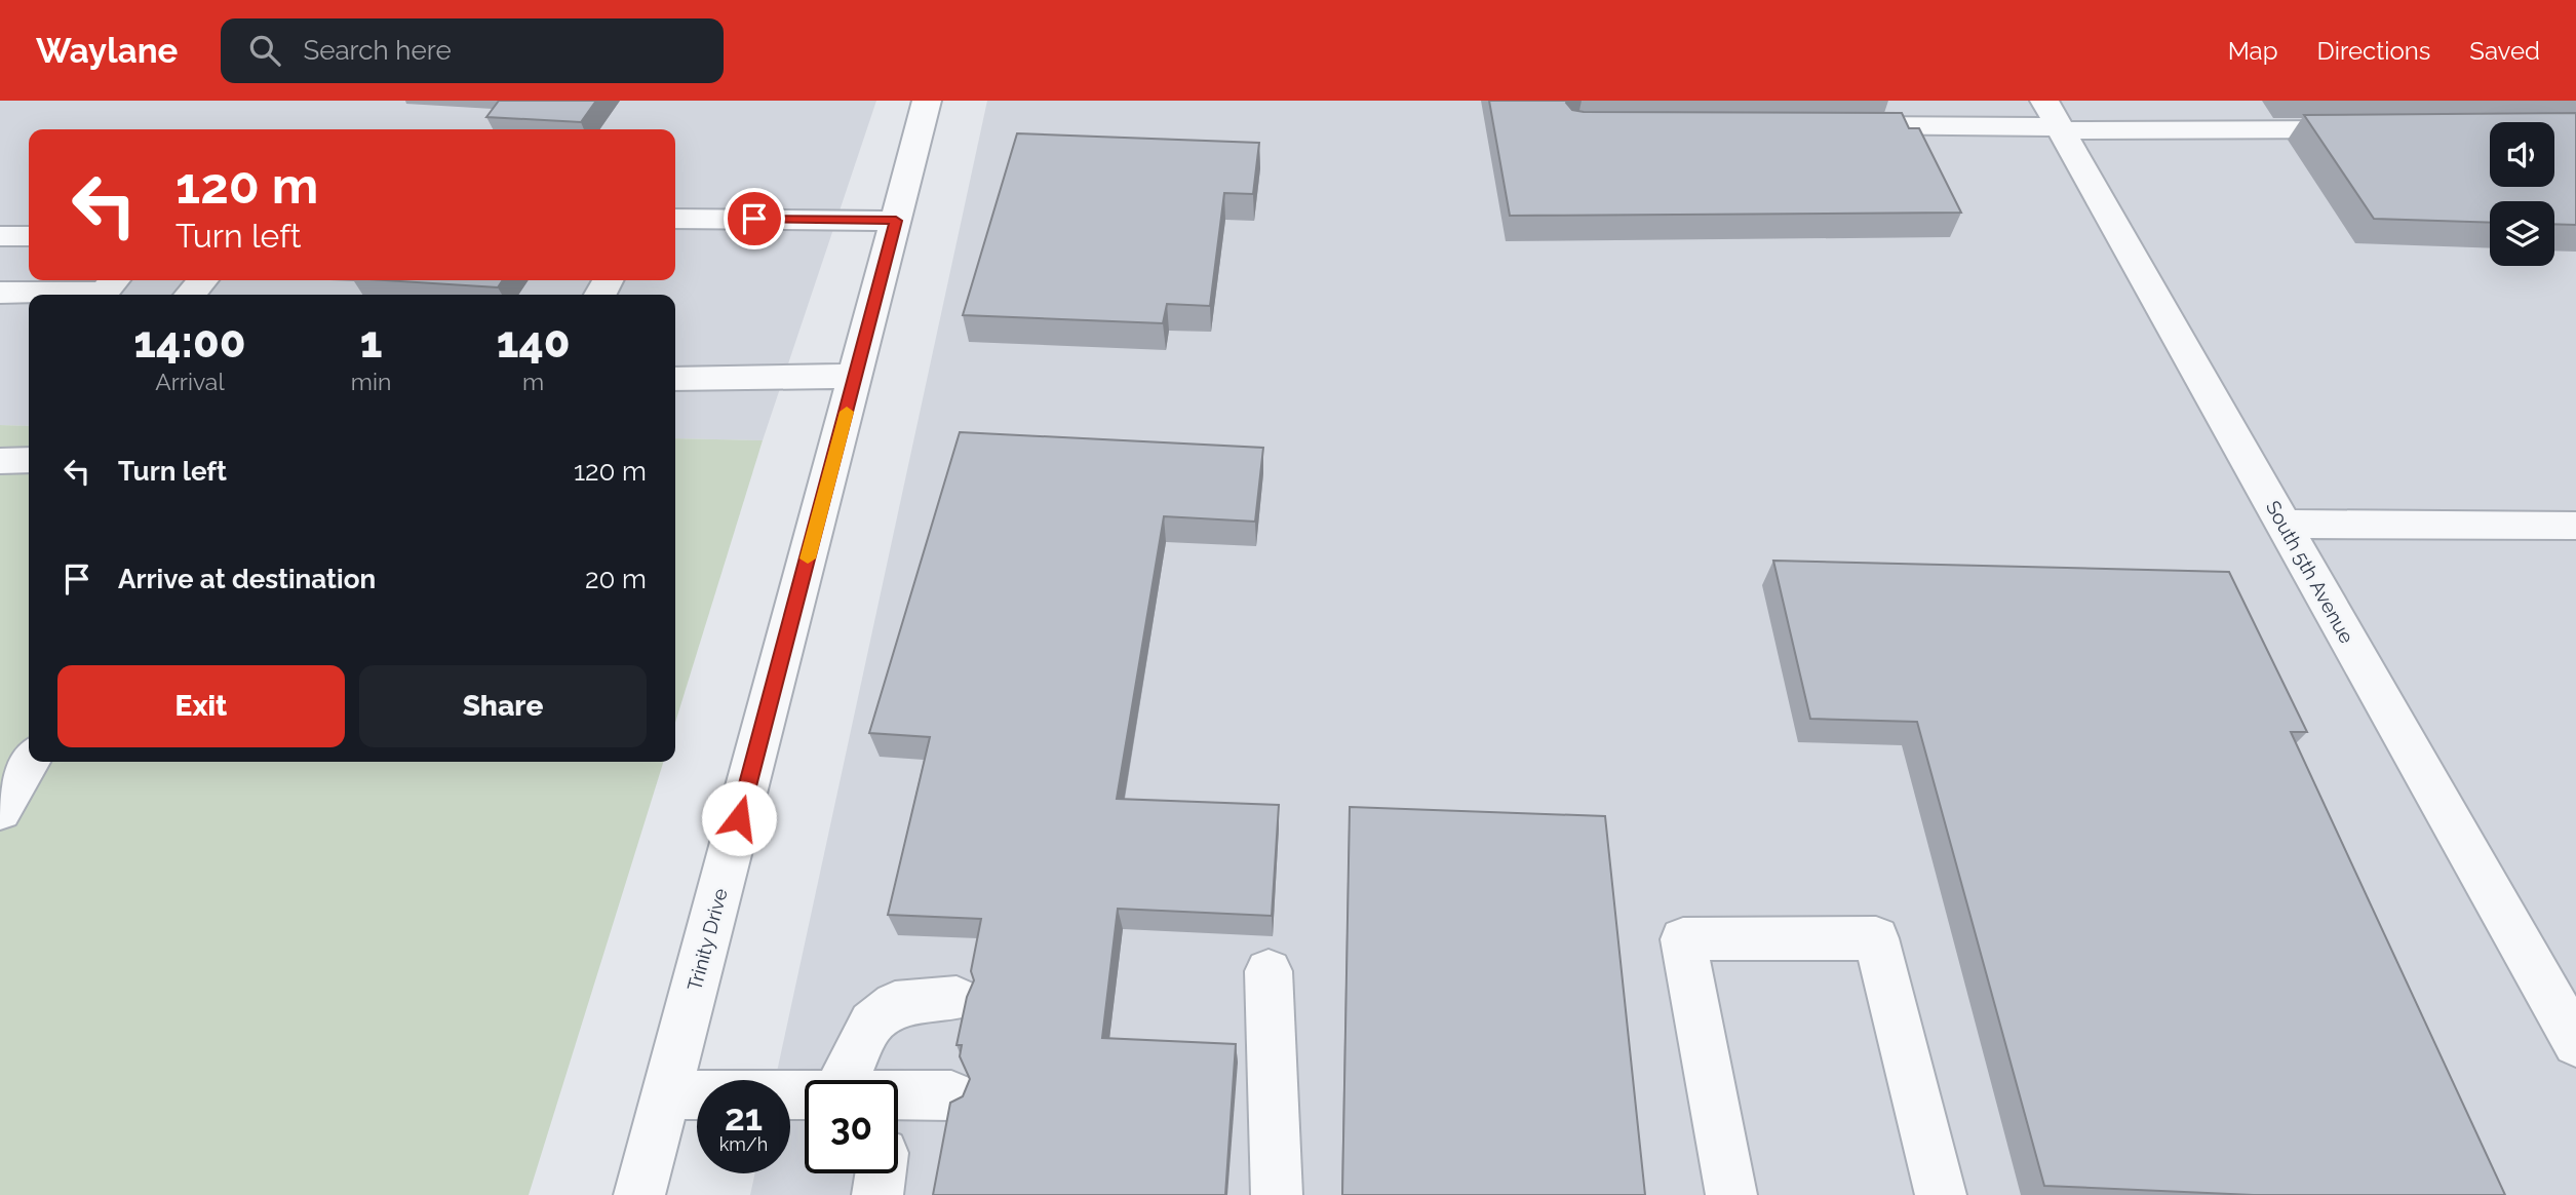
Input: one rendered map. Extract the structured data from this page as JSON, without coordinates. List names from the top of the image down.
{
  "streets": {
    "street": ["South 5th Avenue", "Trinity Drive"]
  },
  "page": {
    "header": "Waylane",
    "search": "Search here",
    "nav": ["Map", "Directions", "Saved"],
    "turn": ["120 m", "Turn left"],
    "eta": [
      "14:00",
      "Arrival",
      "1",
      "min",
      "140",
      "m"
    ],
    "list": [
      {
        "name": "Turn left",
        "value": "120 m"
      },
      {
        "name": "Arrive at destination",
        "value": "20 m"
      }
    ],
    "buttons": ["Exit", "Share"],
    "speed": "21 km/h",
    "limit": "30"
  }
}
